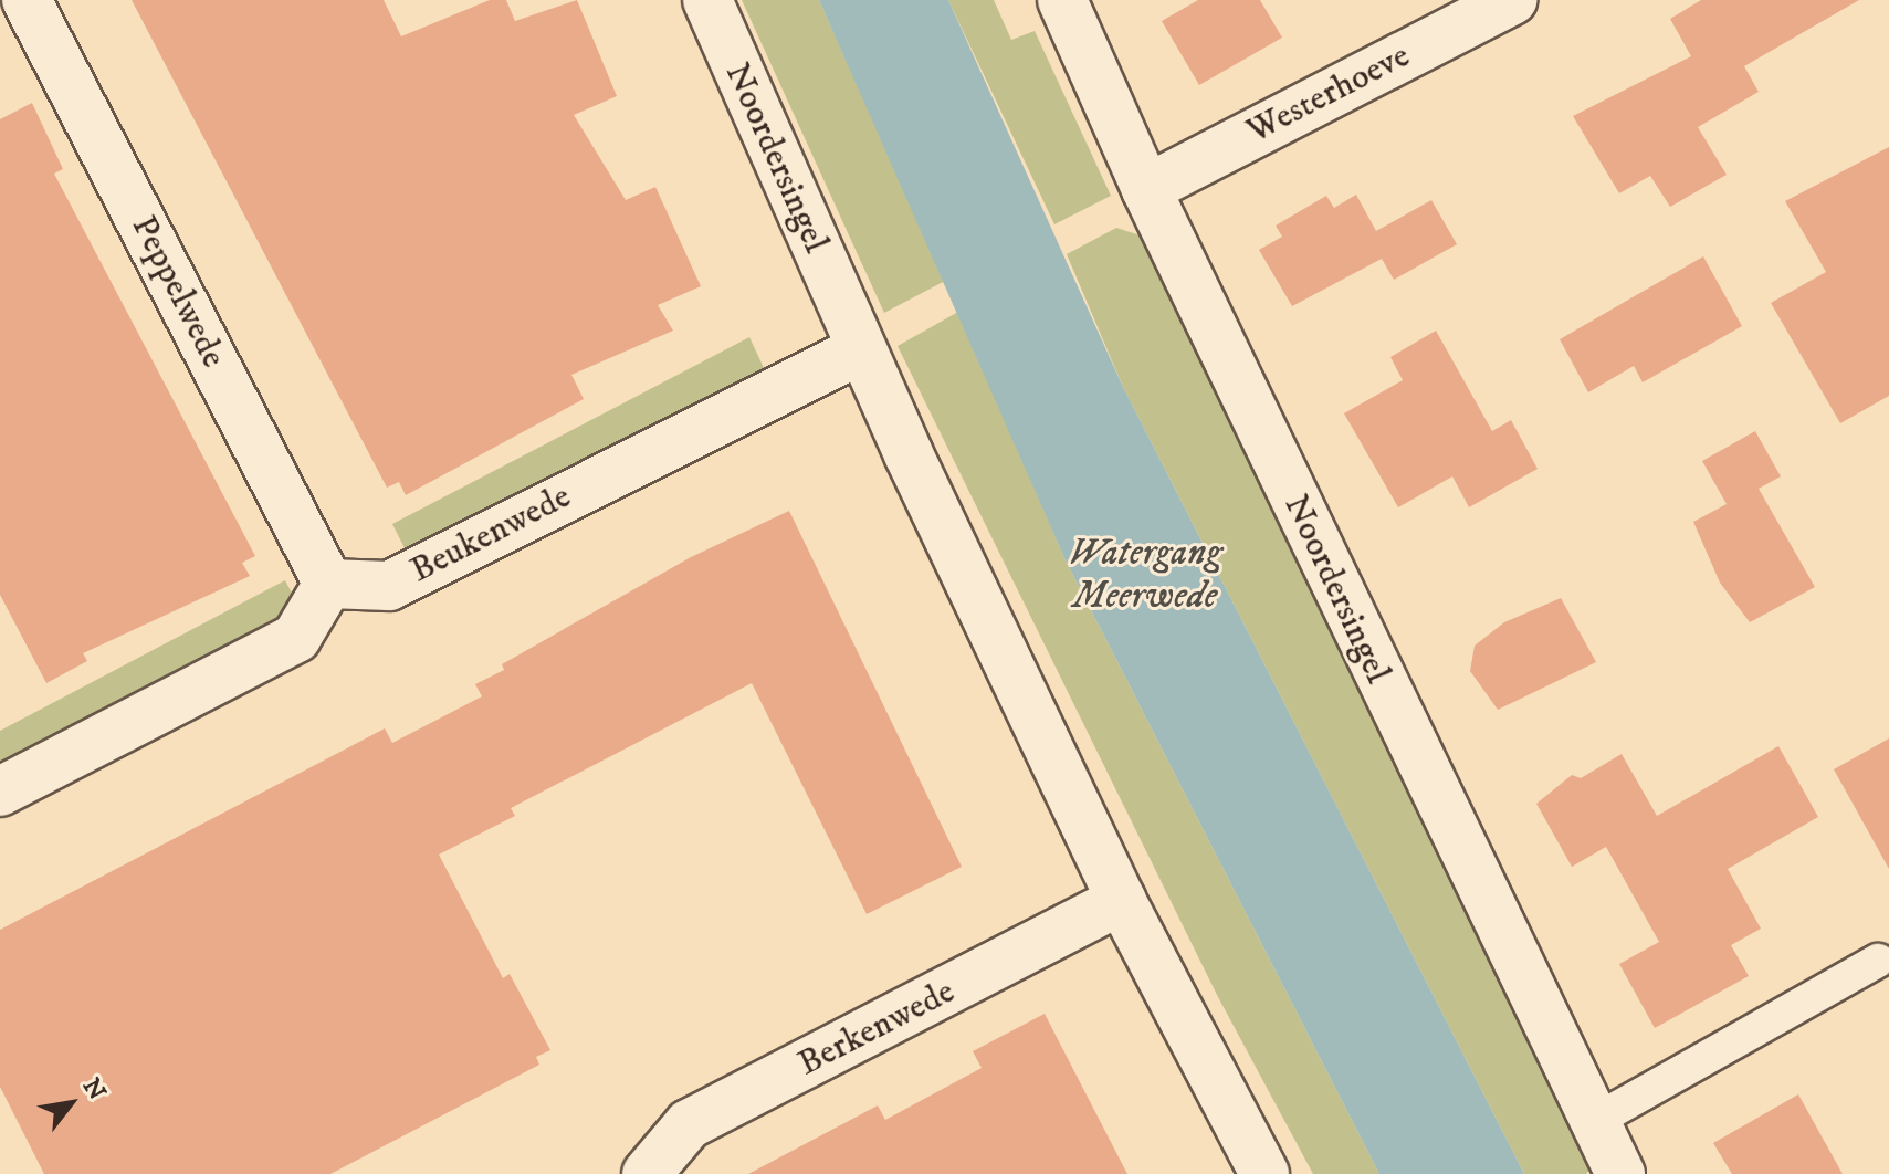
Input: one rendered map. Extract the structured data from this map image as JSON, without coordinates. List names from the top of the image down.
{
  "streets": {
    "street": [
      "Westerhoeve",
      "Noordersingel",
      "Peppelwede",
      "Beukenwede",
      "Berkenwede"
    ]
  },
  "crossings": [
    ["Westerhoeve", "Noordersingel"],
    ["Noordersingel", "Beukenwede"],
    ["Noordersingel", "Berkenwede"],
    ["Peppelwede", "Beukenwede"]
  ],
  "water": ["Watergang Meerwede"],
  "north": "top right"
}
